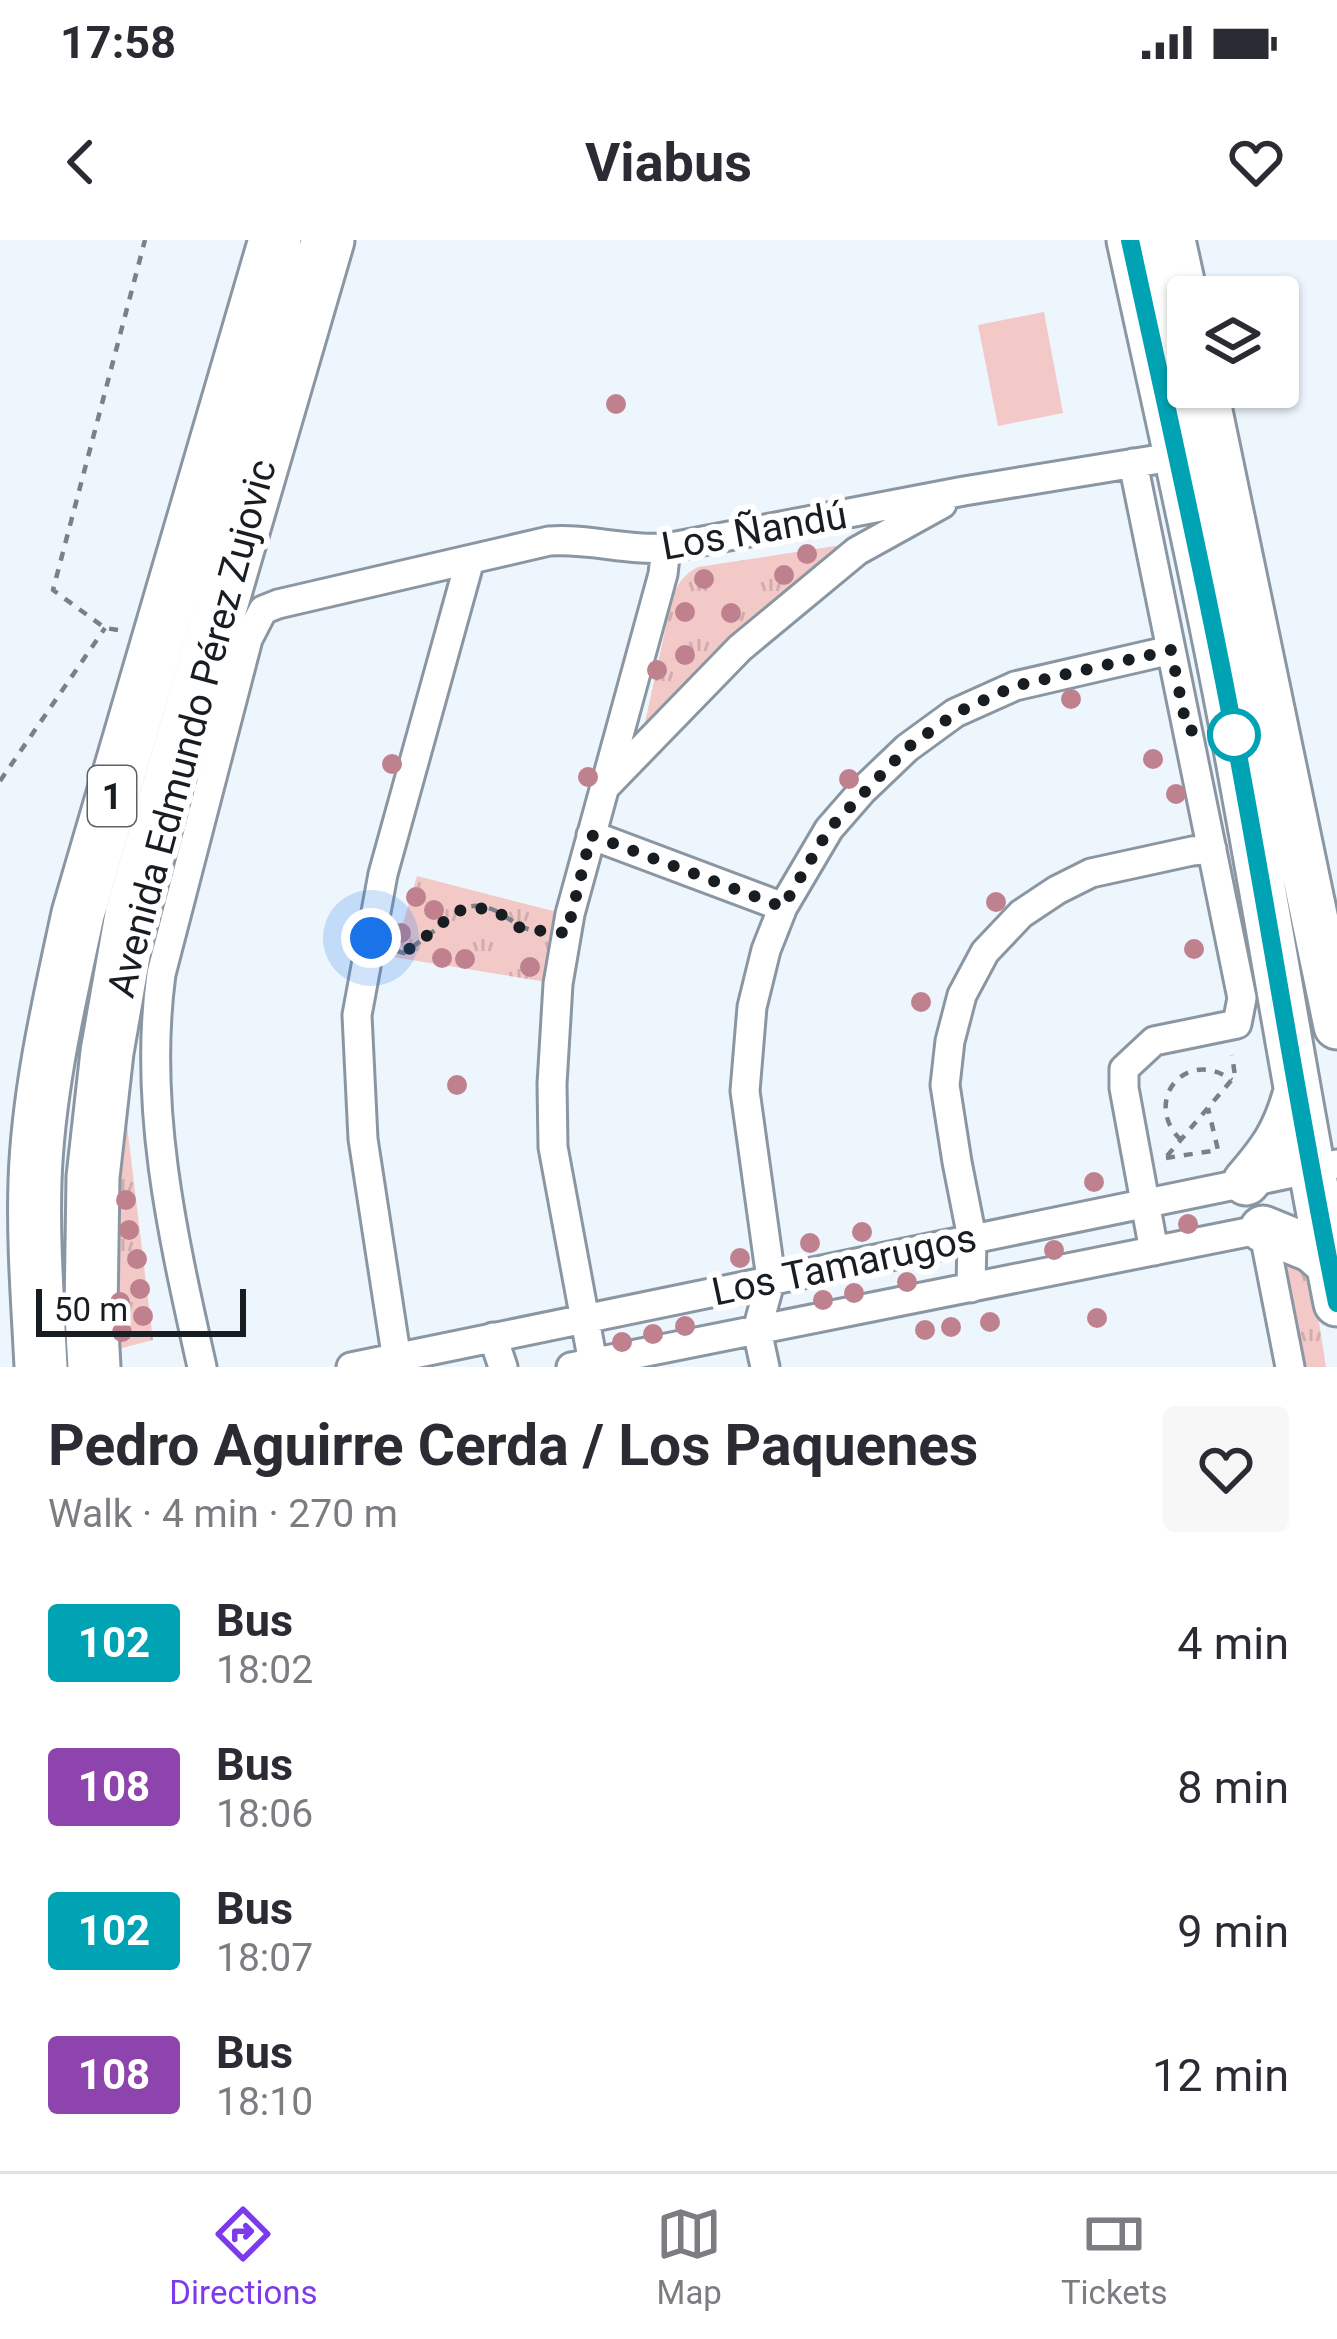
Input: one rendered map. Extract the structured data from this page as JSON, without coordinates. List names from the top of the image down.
{
  "streets": {
    "highway": ["Avenida Edmundo Pérez Zujovic", "1"],
    "street": ["Los Ñandú", "Los Tamarugos"]
  },
  "lines": ["bus line 102"],
  "scale_bar": "50 m",
  "page": {
    "status": "17:58",
    "header": "Viabus",
    "scale": "50 m",
    "heading": ["Pedro Aguirre Cerda / Los Paquenes", "Walk · 4 min · 270 m"],
    "list": [
      {
        "mark": "102",
        "name": "Bus",
        "note": "18:02",
        "value": "4 min"
      },
      {
        "mark": "108",
        "name": "Bus",
        "note": "18:06",
        "value": "8 min"
      },
      {
        "mark": "102",
        "name": "Bus",
        "note": "18:07",
        "value": "9 min"
      },
      {
        "mark": "108",
        "name": "Bus",
        "note": "18:10",
        "value": "12 min"
      }
    ],
    "tabs": ["Directions", "Map", "Tickets"]
  }
}
